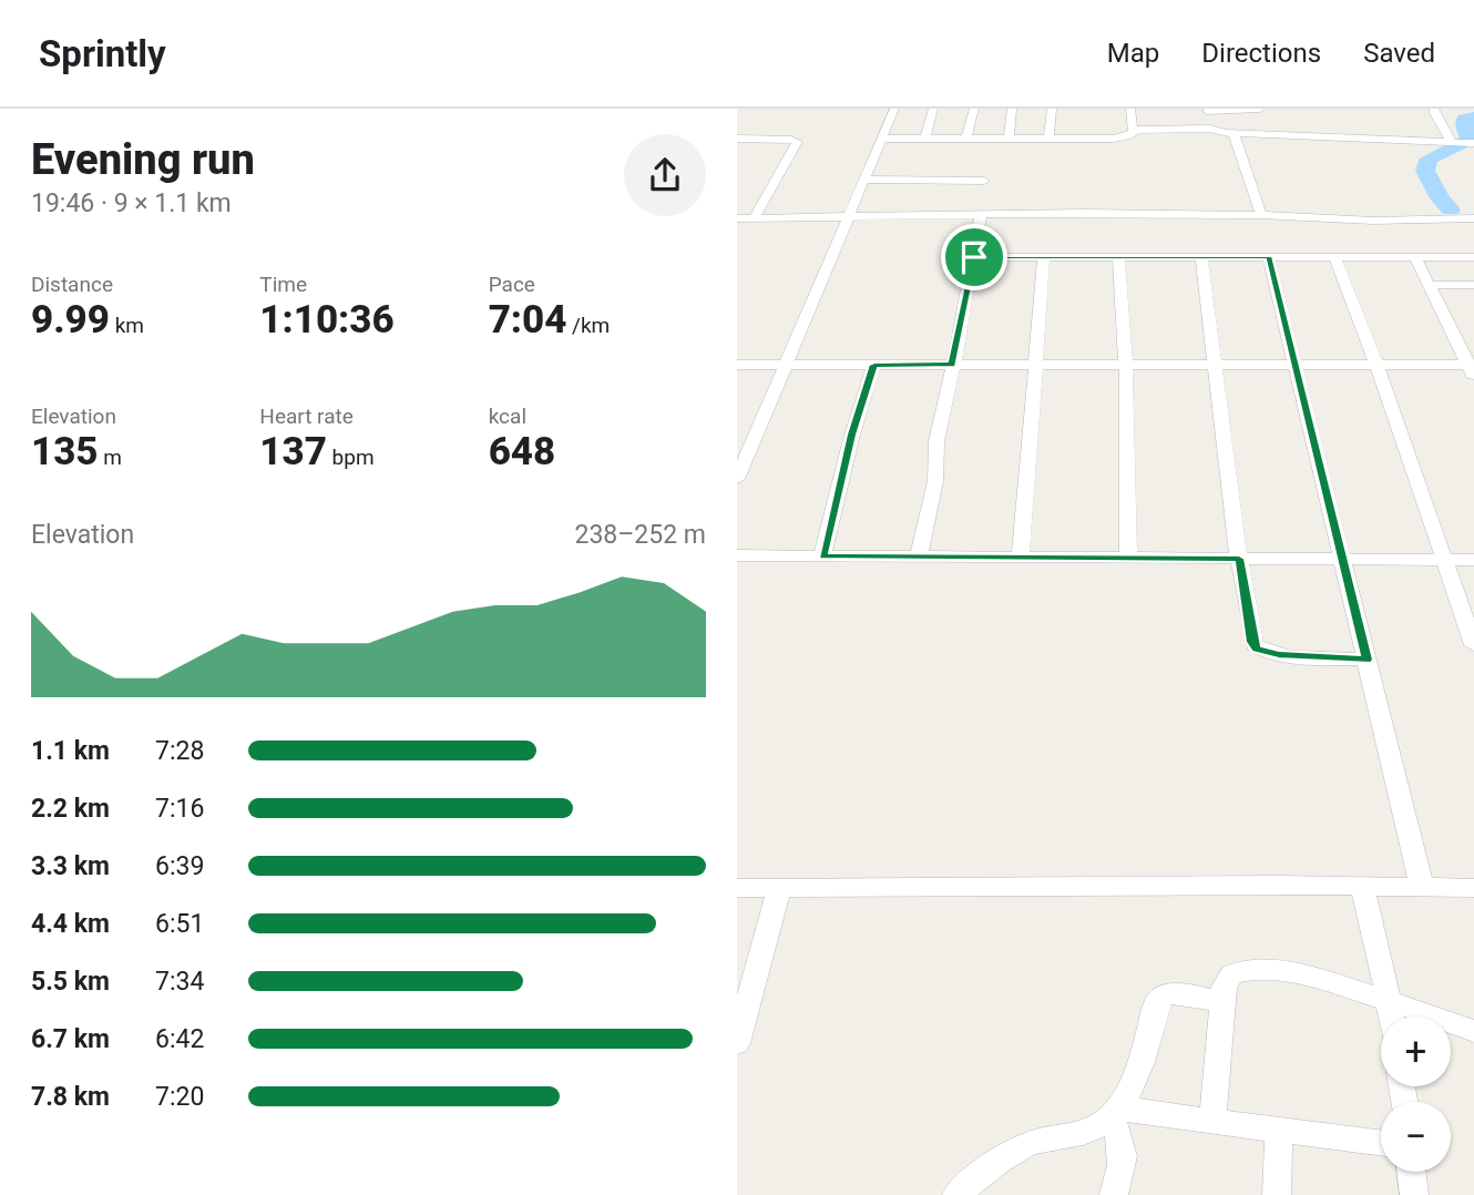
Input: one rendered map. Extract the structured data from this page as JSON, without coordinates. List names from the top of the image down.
{
  "page": {
    "header": "Sprintly",
    "nav": ["Map", "Directions", "Saved"],
    "heading": ["Evening run", "19:46 · 9 × 1.1 km"],
    "stats": [
      ["Distance", "9.99 km"],
      ["Time", "1:10:36"],
      ["Pace", "7:04 /km"],
      ["Elevation", "135 m"],
      ["Heart rate", "137 bpm"],
      ["kcal", "648"]
    ],
    "chart": ["Elevation", "238–252 m"],
    "list": [
      {
        "name": "1.1 km",
        "note": "7:28"
      },
      {
        "name": "2.2 km",
        "note": "7:16"
      },
      {
        "name": "3.3 km",
        "note": "6:39"
      },
      {
        "name": "4.4 km",
        "note": "6:51"
      },
      {
        "name": "5.5 km",
        "note": "7:34"
      },
      {
        "name": "6.7 km",
        "note": "6:42"
      },
      {
        "name": "7.8 km",
        "note": "7:20"
      }
    ],
    "map_buttons": ["+", "−"]
  }
}
